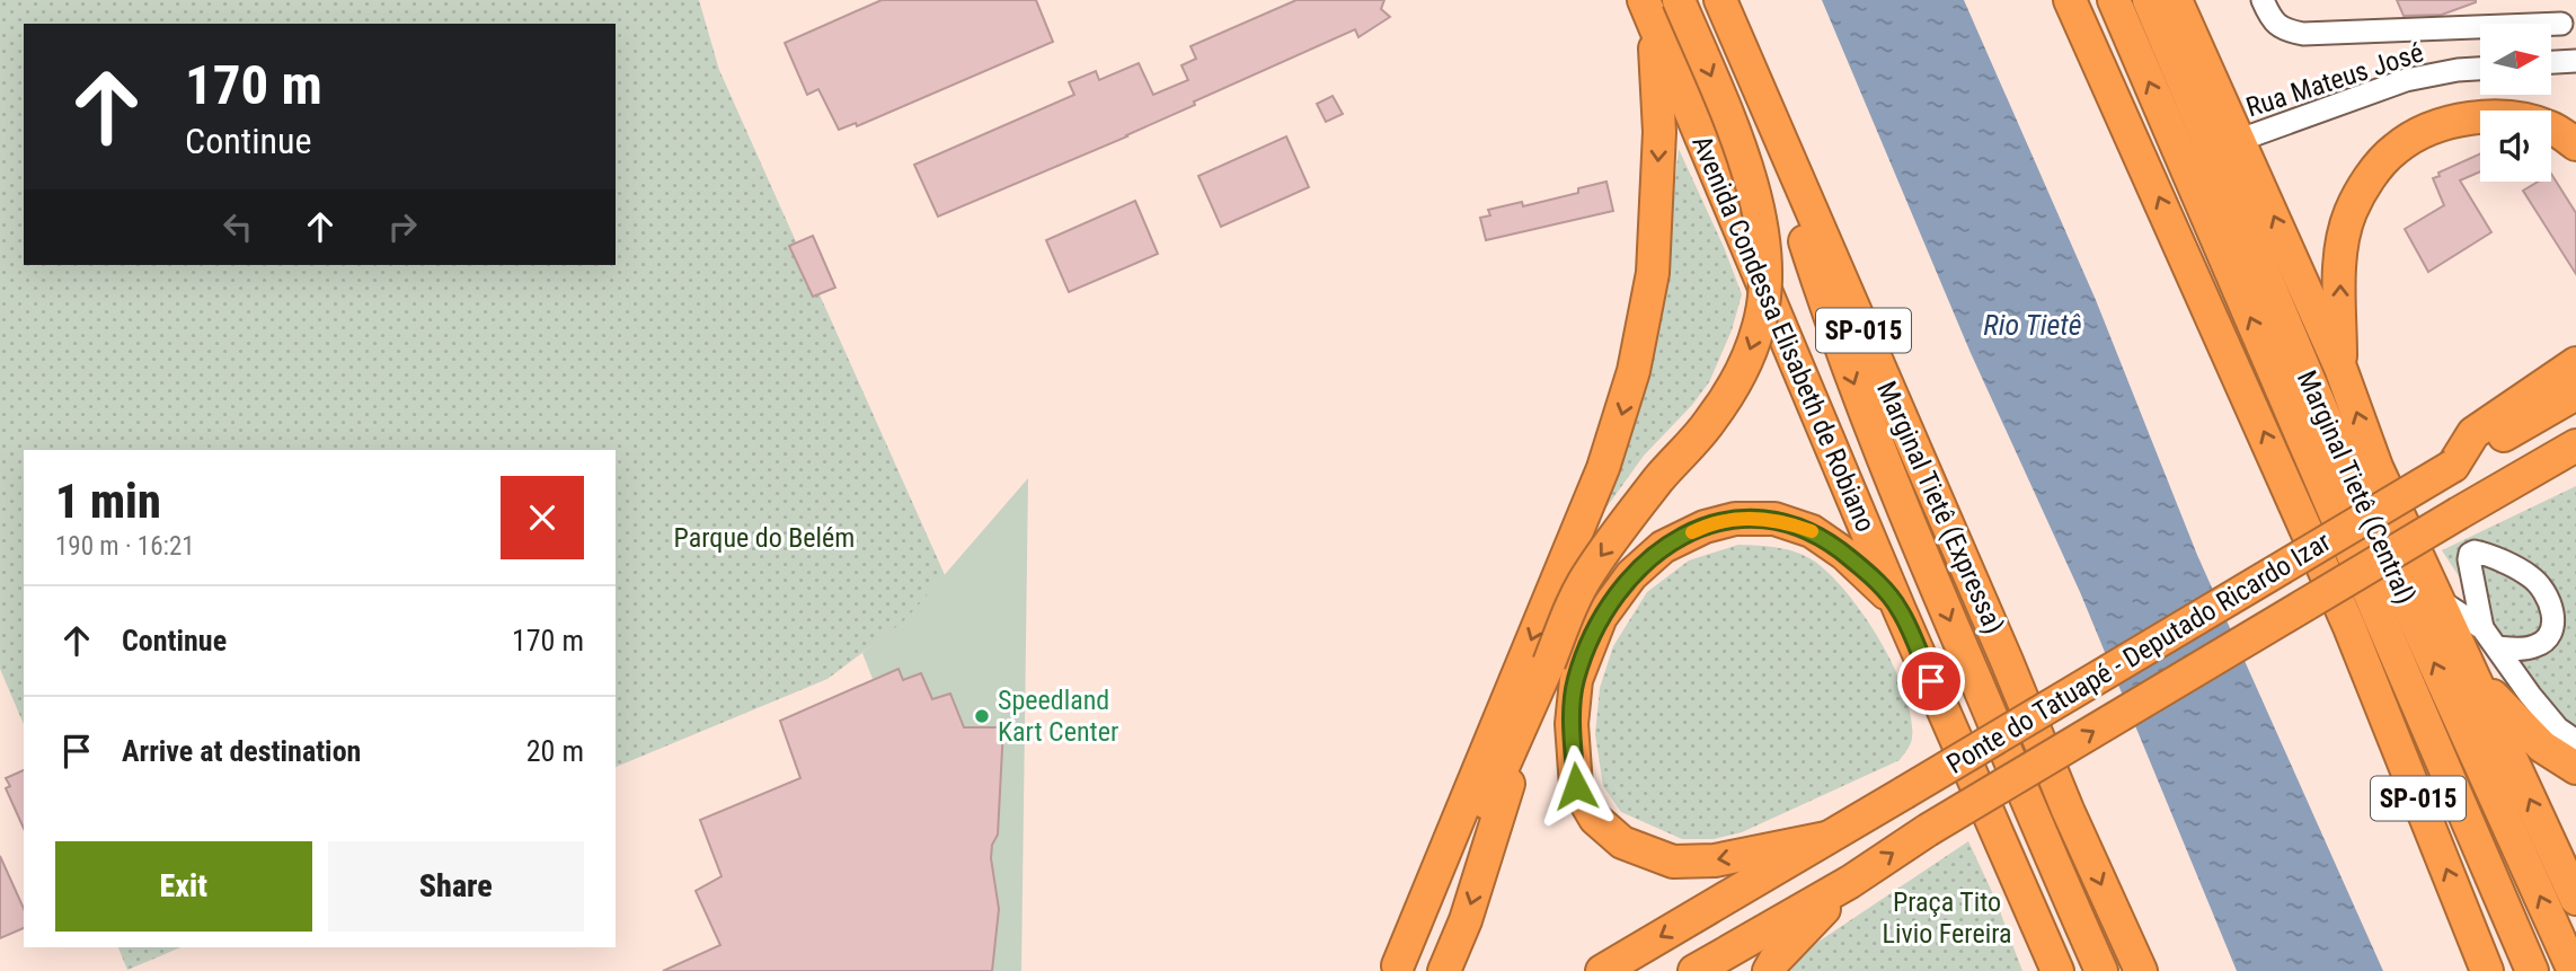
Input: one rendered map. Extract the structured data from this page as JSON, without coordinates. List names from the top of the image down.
{
  "streets": {
    "highway": [
      "SP-015",
      "Avenida Condessa Elisabeth de Robiano",
      "Marginal Tietê (Central)",
      "Marginal Tietê (Expressa)",
      "Ponte do Tatuapé - Deputado Ricardo Izar"
    ],
    "street": ["Rua Mateus José"]
  },
  "crossings": [
    ["SP-015", "Marginal Tietê (Expressa)"]
  ],
  "water": ["Rio Tietê"],
  "parks": ["Parque do Belém", "Praça Tito Livio Fereira"],
  "places": ["Speedland Kart Center"],
  "north": "right",
  "page": {
    "turn": ["170 m", "Continue"],
    "heading": ["1 min", "190 m · 16:21"],
    "list": [
      {
        "name": "Continue",
        "value": "170 m"
      },
      {
        "name": "Arrive at destination",
        "value": "20 m"
      }
    ],
    "buttons": ["Exit", "Share"]
  }
}
